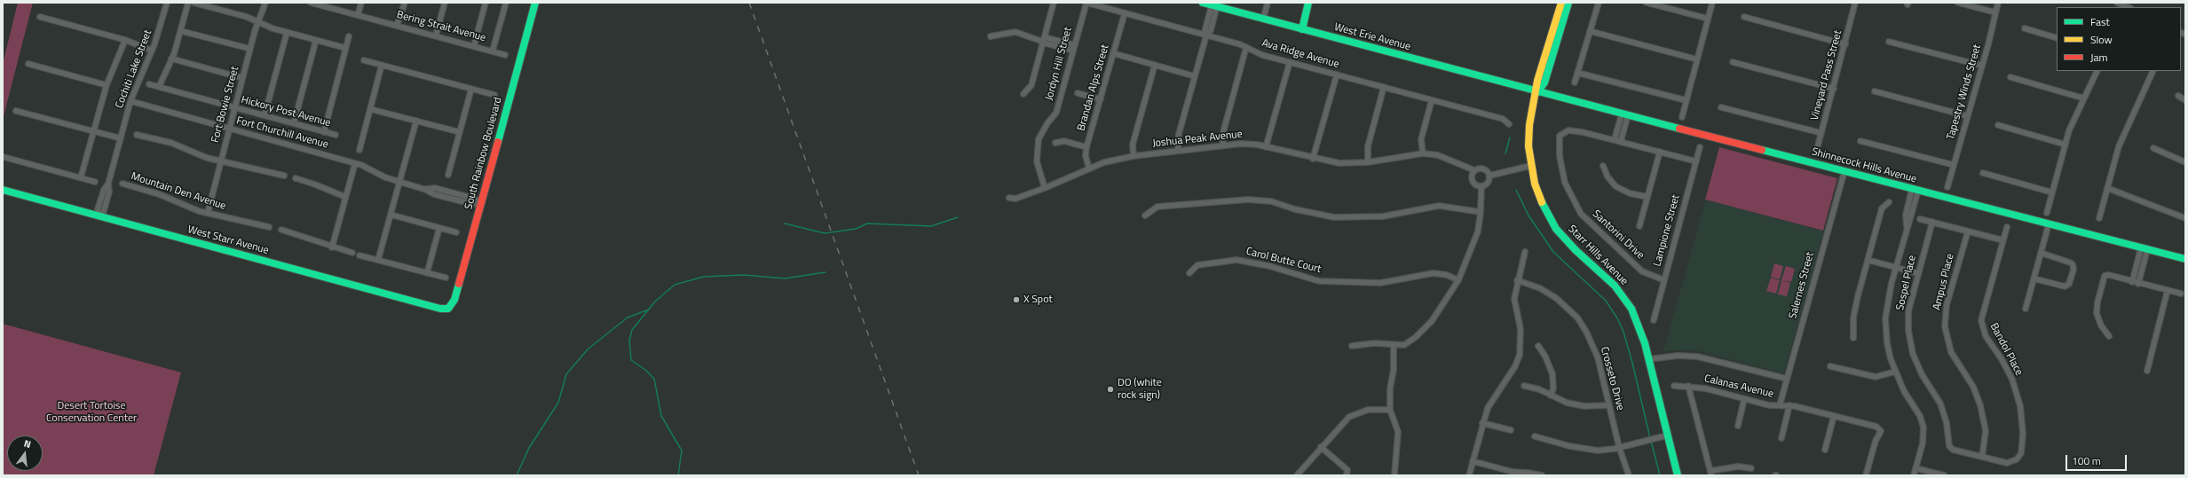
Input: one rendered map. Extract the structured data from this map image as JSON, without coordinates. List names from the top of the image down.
{
  "streets": {
    "street": [
      "Bering Strait Avenue",
      "West Erie Avenue",
      "Ava Ridge Avenue",
      "Jordyn Hill Street",
      "Cochiti Lake Street",
      "Vineyard Pass Street",
      "Brandan Alps Street",
      "Tapestry Winds Street",
      "Fort Bowie Street",
      "Hickory Post Avenue",
      "Fort Churchill Avenue",
      "Joshua Peak Avenue",
      "South Rainbow Boulevard",
      "Shinnecock Hills Avenue",
      "Mountain Den Avenue",
      "Lampione Street",
      "Santorini Drive",
      "West Starr Avenue",
      "Starr Hills Avenue",
      "Carol Butte Court",
      "Ampus Place",
      "Sospel Place",
      "Salernes Street",
      "Bandol Place",
      "Crosseto Drive",
      "Calanas Avenue"
    ]
  },
  "crossings": [
    ["West Erie Avenue", "Shinnecock Hills Avenue"],
    ["West Erie Avenue", "Starr Hills Avenue"],
    ["Ava Ridge Avenue", "Jordyn Hill Street"],
    ["Ava Ridge Avenue", "Brandan Alps Street"],
    ["Jordyn Hill Street", "Joshua Peak Avenue"],
    ["Cochiti Lake Street", "Fort Churchill Avenue"],
    ["Cochiti Lake Street", "West Starr Avenue"],
    ["Brandan Alps Street", "Joshua Peak Avenue"],
    ["Fort Bowie Street", "Hickory Post Avenue"],
    ["Fort Bowie Street", "Fort Churchill Avenue"],
    ["Fort Bowie Street", "Mountain Den Avenue"],
    ["Fort Churchill Avenue", "South Rainbow Boulevard"],
    ["South Rainbow Boulevard", "West Starr Avenue"],
    ["Shinnecock Hills Avenue", "Starr Hills Avenue"],
    ["Shinnecock Hills Avenue", "Salernes Street"],
    ["Lampione Street", "Santorini Drive"],
    ["Ampus Place", "Sospel Place"],
    ["Ampus Place", "Bandol Place"],
    ["Sospel Place", "Bandol Place"],
    ["Salernes Street", "Calanas Avenue"]
  ],
  "parks": ["Desert Tortoise Conservation Center"],
  "places": ["X Spot", "DO (white rock sign)"],
  "legend": ["Fast", "Slow", "Jam"],
  "scale_bar": "100 m",
  "north": "top"
}
